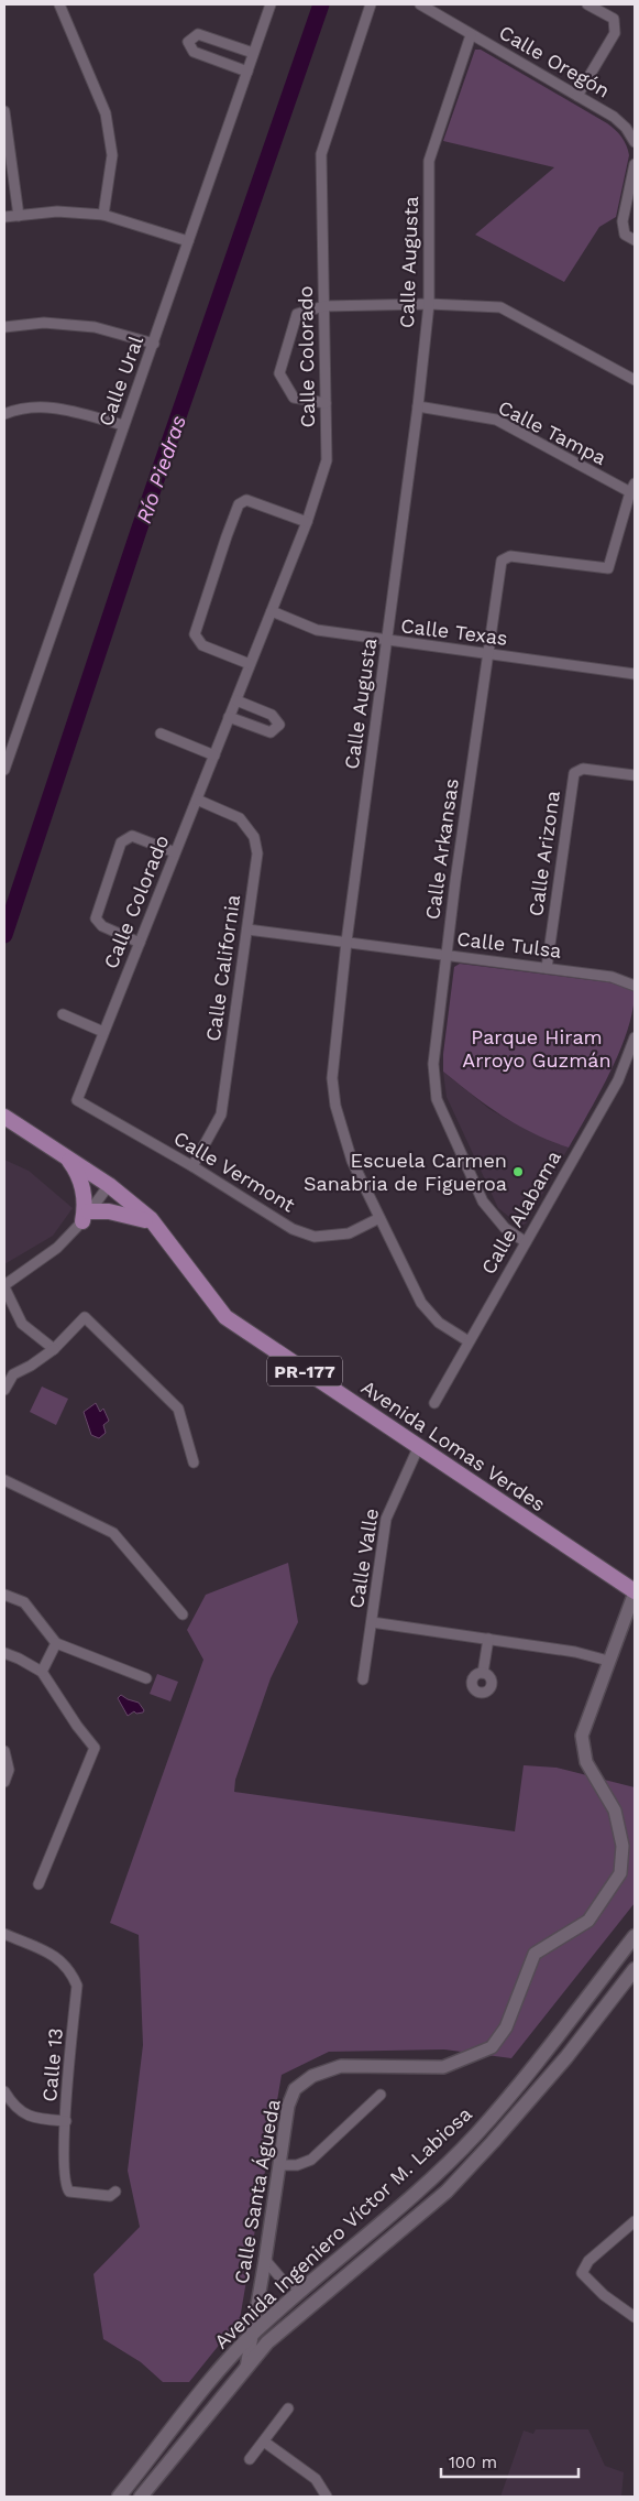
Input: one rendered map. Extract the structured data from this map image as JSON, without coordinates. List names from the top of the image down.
{
  "streets": {
    "main road": ["PR-177", "Avenida Lomas Verdes", "Avenida Ingeniero Víctor M. Labiosa"],
    "street": [
      "Calle Oregón",
      "Calle Augusta",
      "Calle Colorado",
      "Calle Ural",
      "Calle Tampa",
      "Calle Texas",
      "Calle Arkansas",
      "Calle Arizona",
      "Calle Tulsa",
      "Calle California",
      "Calle Vermont",
      "Calle Alabama",
      "Calle Valle",
      "Calle 13",
      "Calle Santa Águeda"
    ]
  },
  "crossings": [
    ["Calle Oregón", "Calle Augusta"],
    ["Calle Augusta", "Calle Tampa"],
    ["Calle Augusta", "Calle Texas"],
    ["Calle Augusta", "Calle Tulsa"],
    ["Calle Augusta", "Calle Vermont"],
    ["Calle Augusta", "Calle Alabama"],
    ["Calle Colorado", "Calle Texas"],
    ["Calle Colorado", "Calle California"],
    ["Calle Colorado", "Calle Vermont"],
    ["Calle Tampa", "Calle Arkansas"],
    ["Calle Texas", "Calle Arkansas"],
    ["Calle Arkansas", "Calle Tulsa"],
    ["Calle Arkansas", "Calle Alabama"],
    ["Calle Arizona", "Calle Tulsa"],
    ["Calle Tulsa", "Calle California"],
    ["Calle California", "Calle Vermont"],
    ["Avenida Lomas Verdes", "Calle Valle"],
    ["Avenida Lomas Verdes", "Calle Santa Águeda"],
    ["Calle Santa Águeda", "Avenida Ingeniero Víctor M. Labiosa"]
  ],
  "water": ["Río Piedras"],
  "parks": ["Parque Hiram Arroyo Guzmán"],
  "places": ["Escuela Carmen Sanabria de Figueroa"],
  "scale_bar": "100 m"
}
